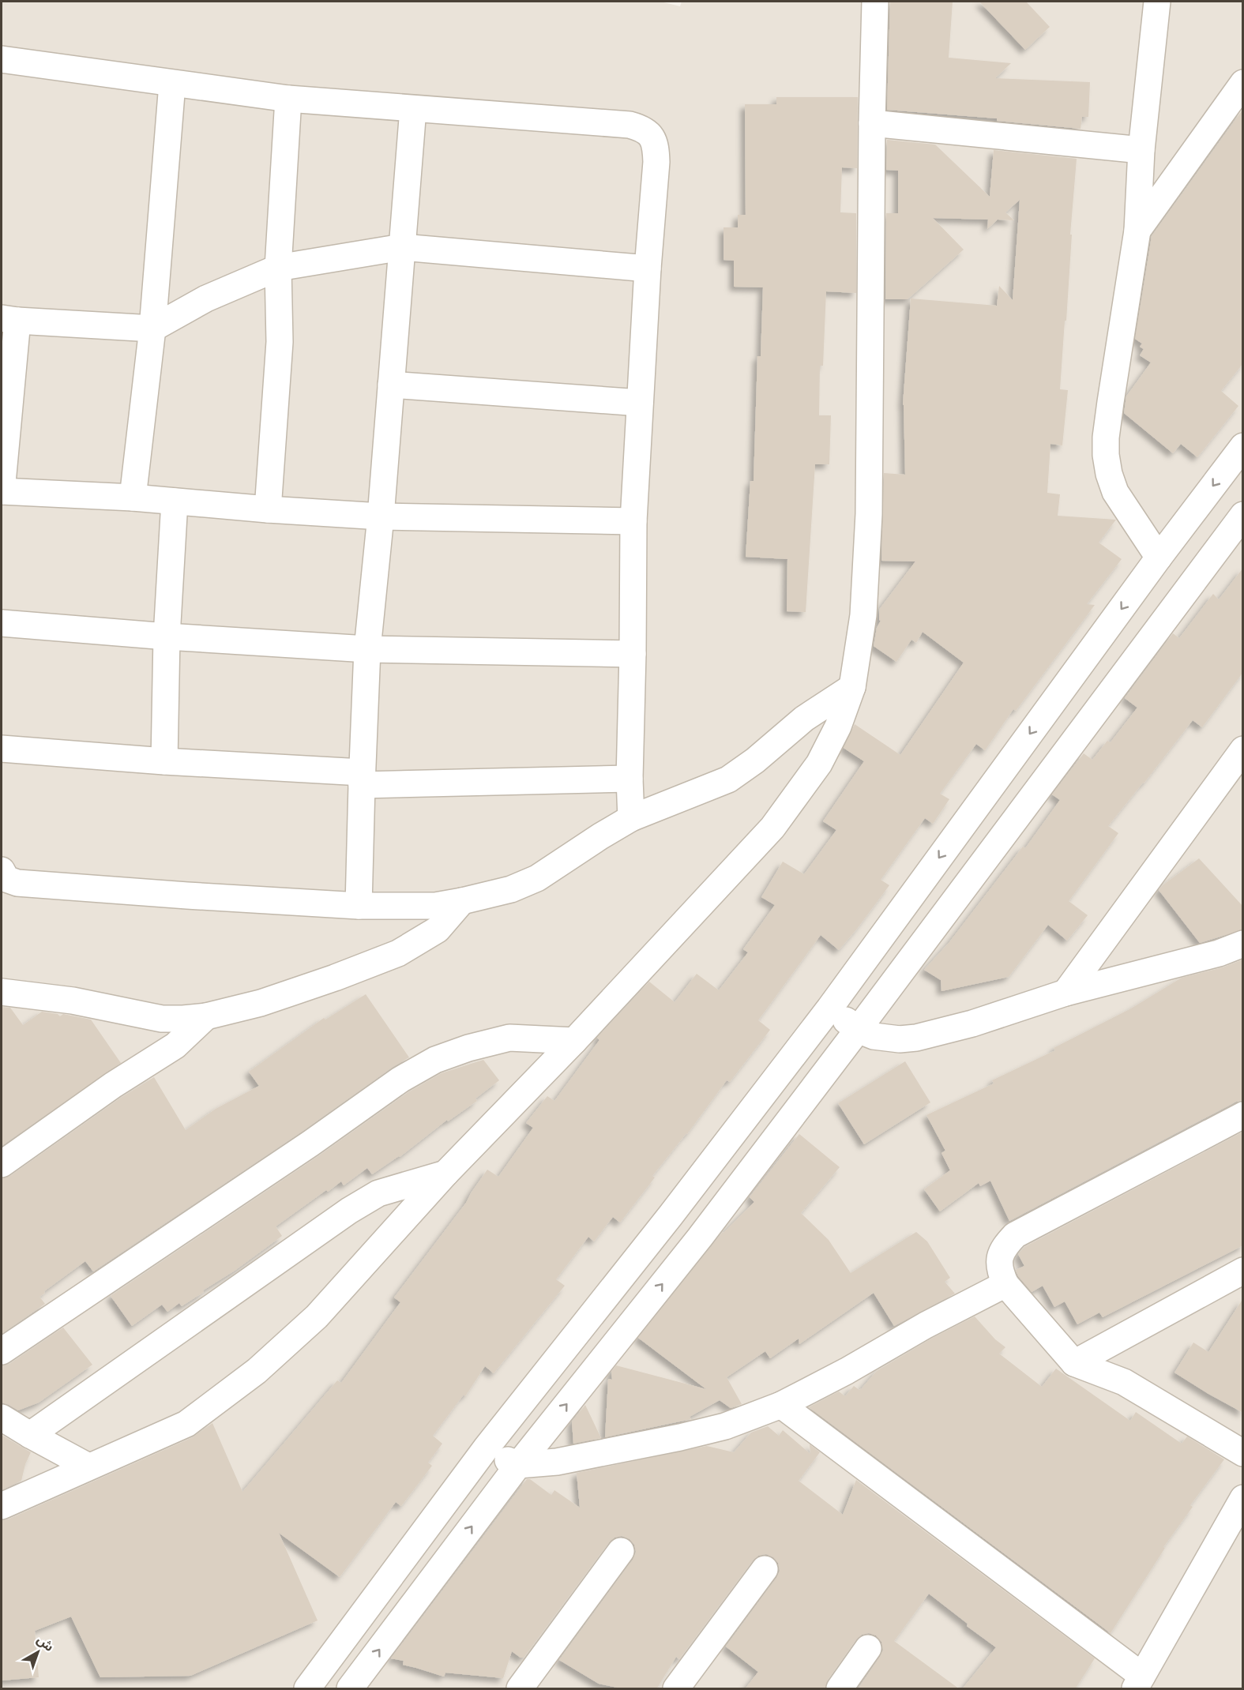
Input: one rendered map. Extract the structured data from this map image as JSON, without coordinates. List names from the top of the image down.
{
  "north": "top right"
}
